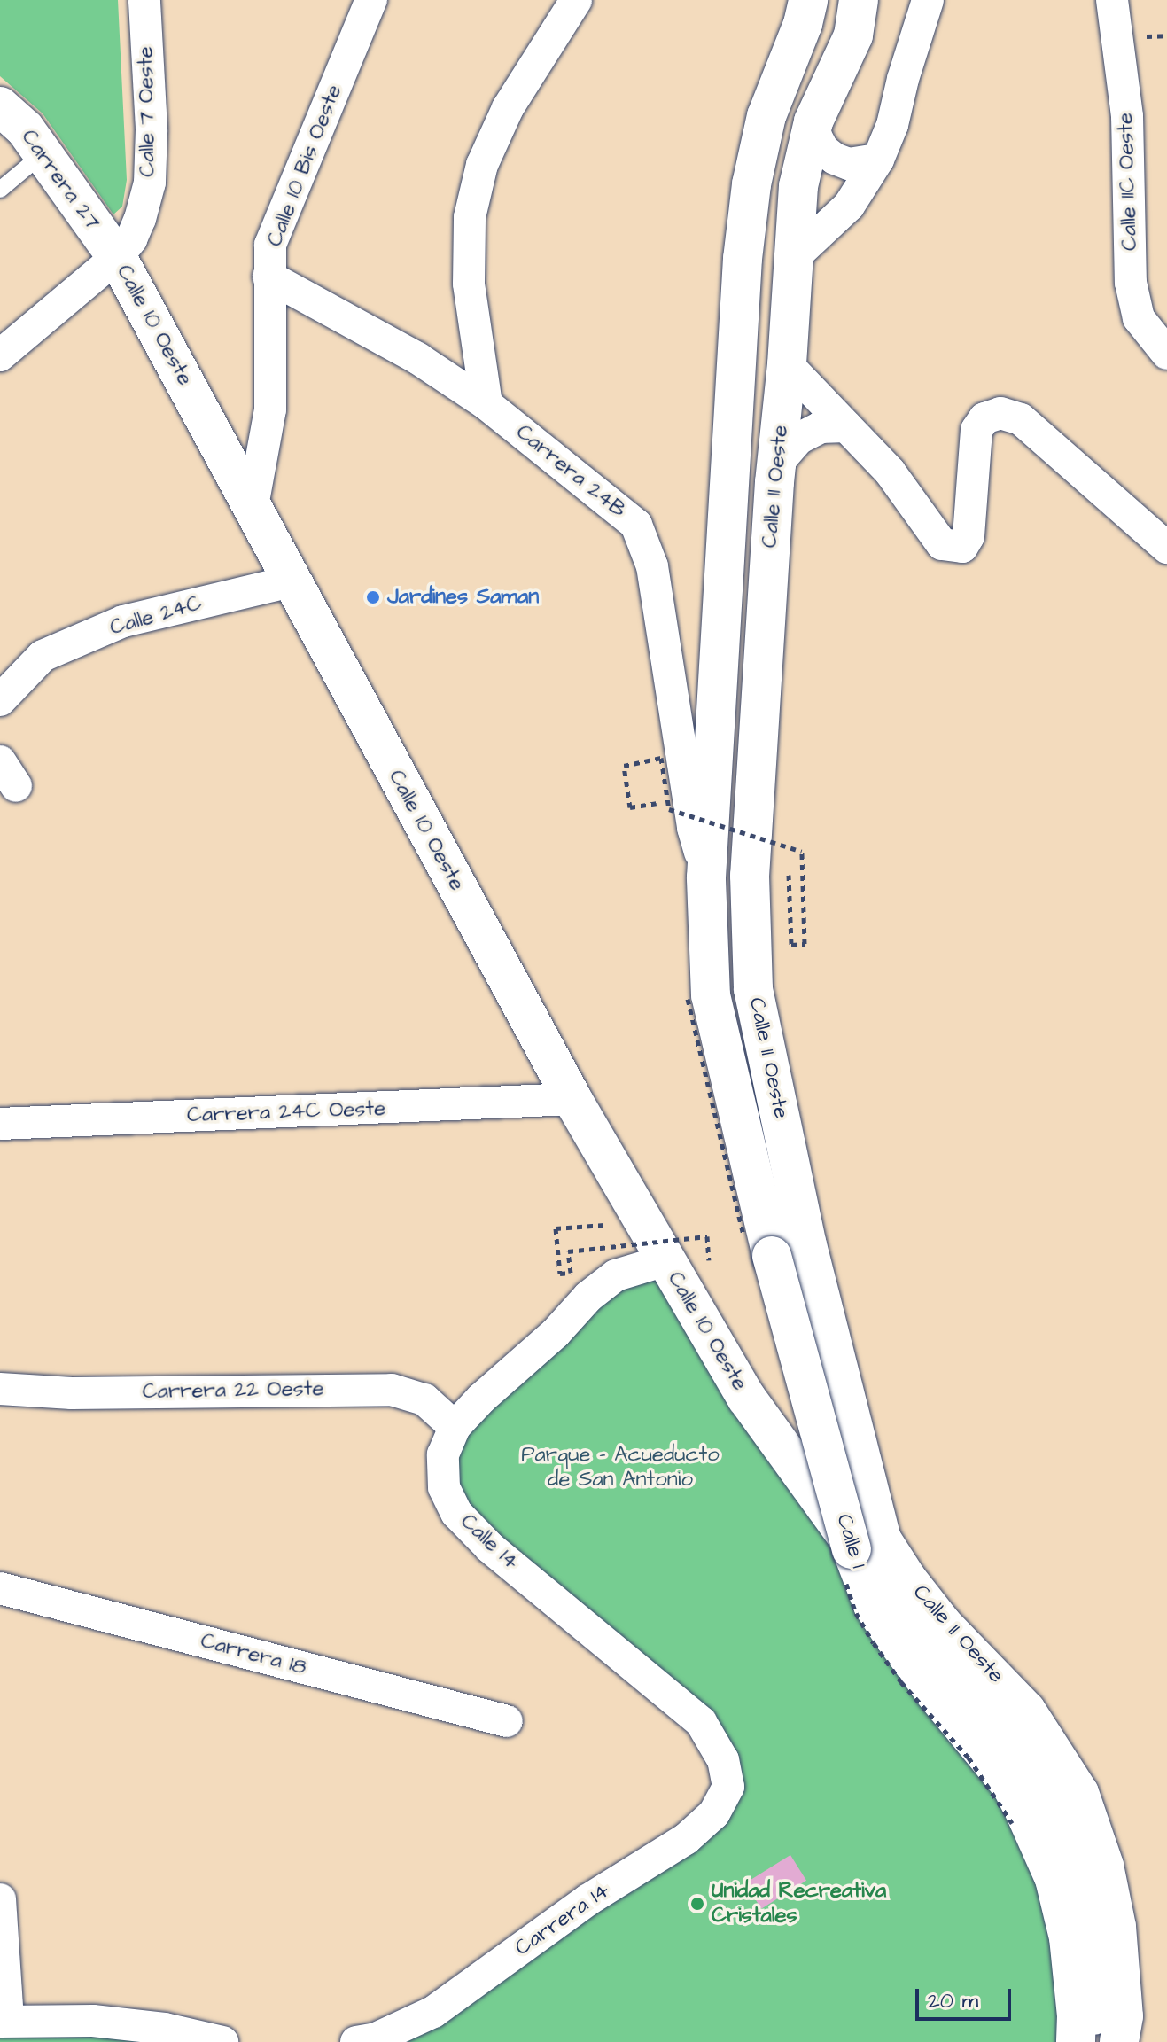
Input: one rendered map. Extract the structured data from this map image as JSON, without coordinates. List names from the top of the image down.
{
  "streets": {
    "main road": [
      "Carrera 27",
      "Calle 10 Oeste",
      "Calle 11 Oeste",
      "Calle 1"
    ],
    "street": [
      "Calle 7 Oeste",
      "Calle 10 Bis Oeste",
      "Calle 11C Oeste",
      "Carrera 24B",
      "Calle 24C",
      "Carrera 24C Oeste",
      "Carrera 22 Oeste",
      "Calle 14",
      "Carrera 18",
      "Carrera 14"
    ]
  },
  "crossings": [
    ["Calle 7 Oeste", "Carrera 27"],
    ["Calle 7 Oeste", "Calle 10 Oeste"],
    ["Calle 10 Bis Oeste", "Calle 10 Oeste"],
    ["Calle 10 Bis Oeste", "Carrera 24B"],
    ["Carrera 27", "Calle 10 Oeste"],
    ["Calle 10 Oeste", "Calle 11 Oeste"],
    ["Calle 10 Oeste", "Calle 24C"],
    ["Calle 10 Oeste", "Carrera 24C Oeste"],
    ["Calle 10 Oeste", "Calle 14"],
    ["Carrera 24B", "Calle 1"],
    ["Carrera 22 Oeste", "Calle 14"],
    ["Calle 14", "Carrera 14"]
  ],
  "parks": ["Parque - Acueducto de San Antonio"],
  "places": ["Jardines Saman", "Unidad Recreativa Cristales"],
  "scale_bar": "20 m"
}
